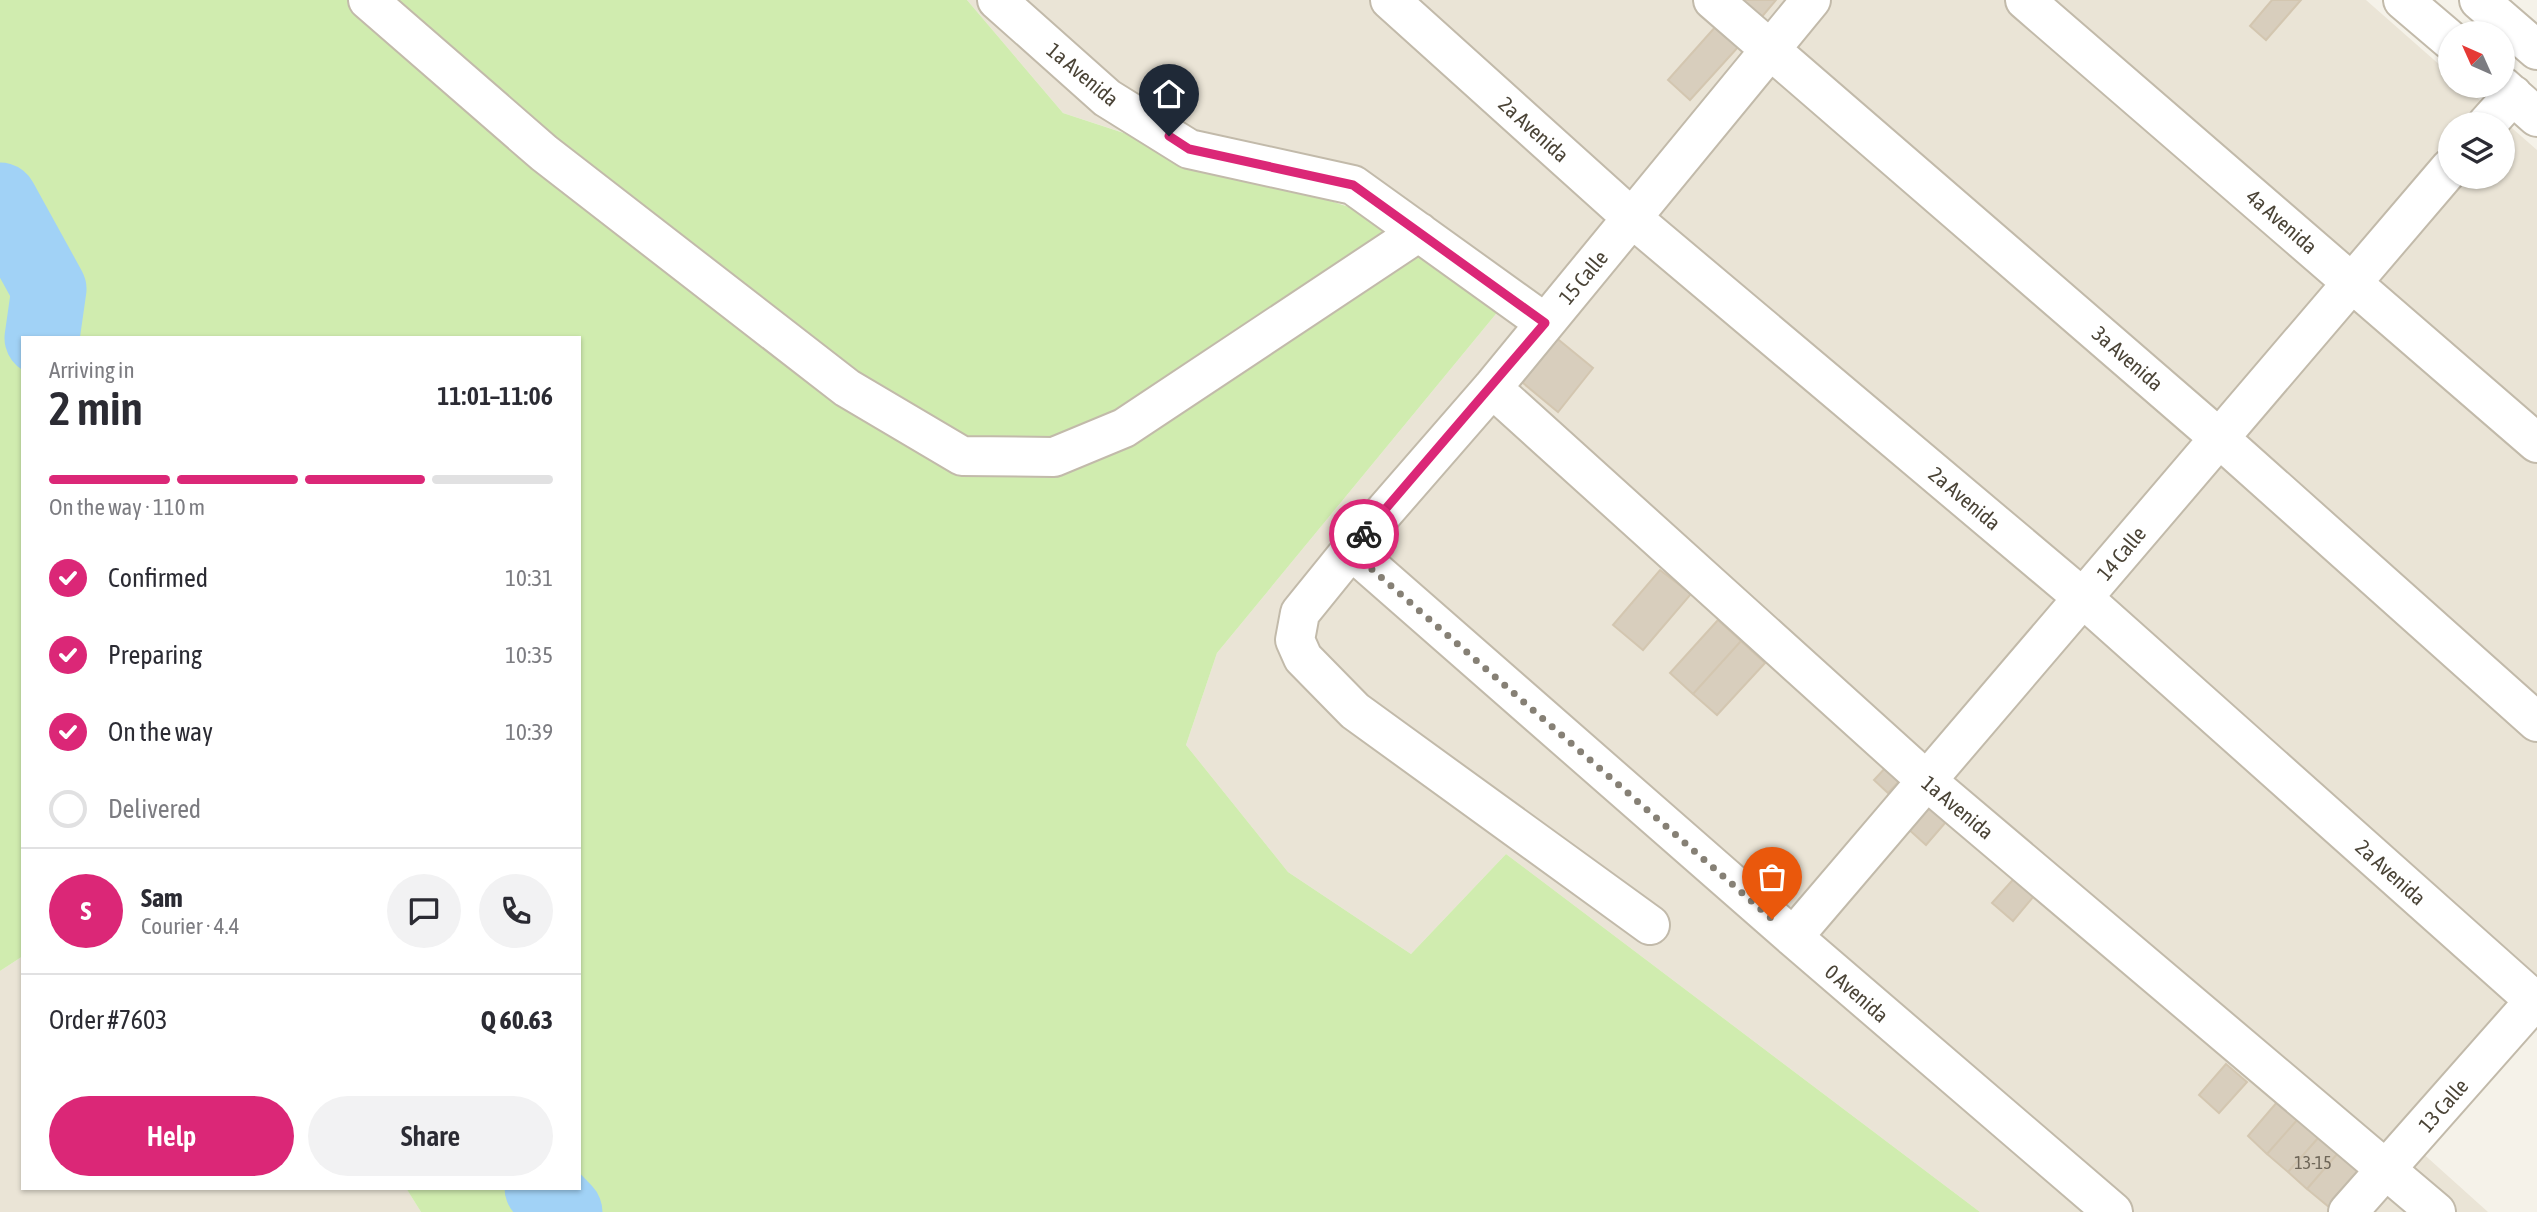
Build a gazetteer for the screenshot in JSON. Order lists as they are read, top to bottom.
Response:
{
  "streets": {
    "street": [
      "1a Avenida",
      "2a Avenida",
      "4a Avenida",
      "15 Calle",
      "3a Avenida",
      "14 Calle",
      "0 Avenida",
      "13 Calle"
    ]
  },
  "crossings": [
    ["1a Avenida", "15 Calle"],
    ["1a Avenida", "14 Calle"],
    ["1a Avenida", "13 Calle"],
    ["2a Avenida", "15 Calle"],
    ["2a Avenida", "14 Calle"],
    ["2a Avenida", "13 Calle"],
    ["4a Avenida", "14 Calle"],
    ["15 Calle", "3a Avenida"],
    ["15 Calle", "0 Avenida"],
    ["3a Avenida", "14 Calle"],
    ["14 Calle", "0 Avenida"]
  ],
  "house_numbers": ["13-15"],
  "north": "top left",
  "page": {
    "heading": ["2 min", "Arriving in", "11:01–11:06"],
    "panel": [
      "Sam",
      "Courier · 4.4",
      "Order #7603",
      "Q 60.63"
    ],
    "bar": "On the way · 110 m",
    "list": [
      ["Confirmed", "10:31"],
      ["Preparing", "10:35"],
      ["On the way", "10:39"],
      "Delivered"
    ],
    "round": "S",
    "buttons": ["Help", "Share"]
  }
}
